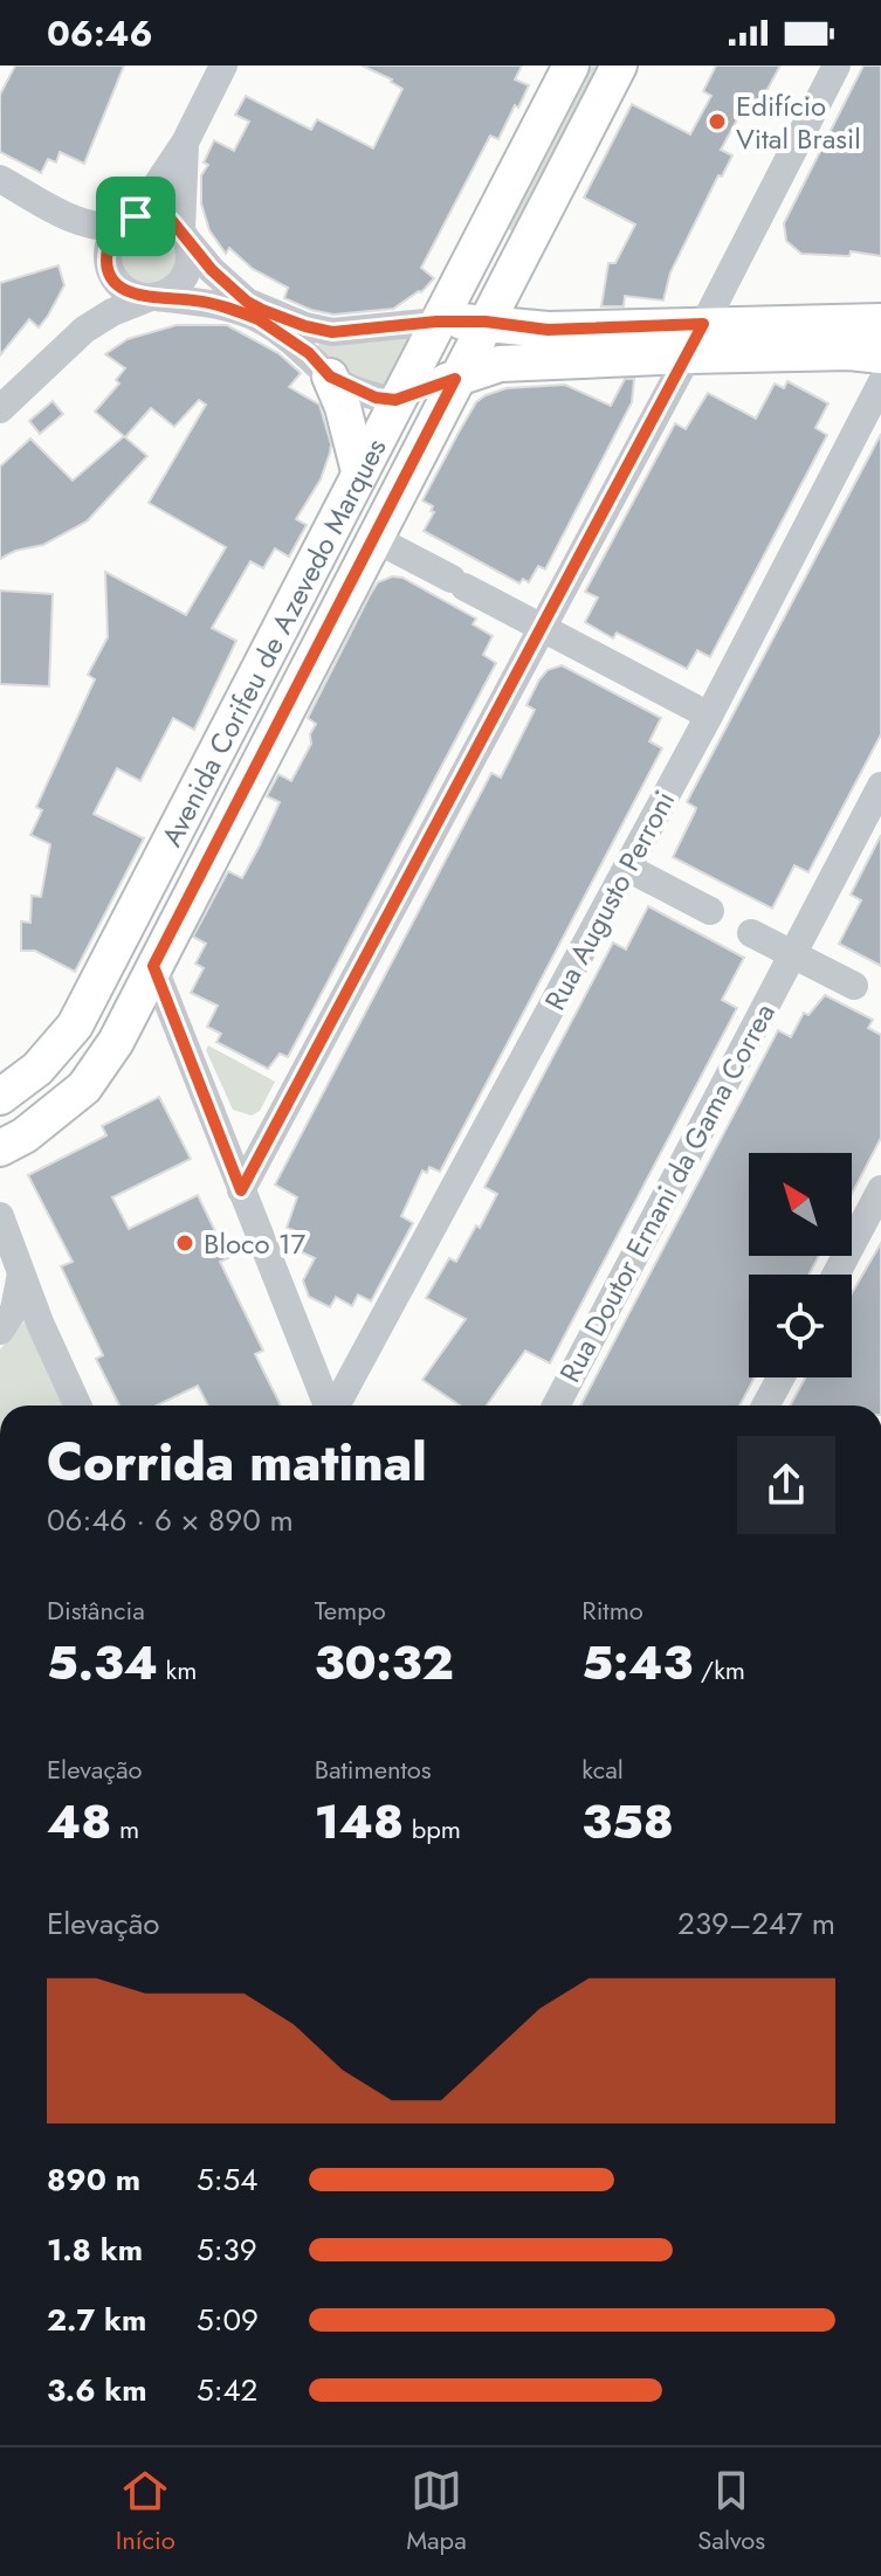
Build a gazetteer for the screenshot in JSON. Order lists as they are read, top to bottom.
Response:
{
  "streets": {
    "main road": ["Avenida Corifeu de Azevedo Marques"],
    "street": ["Rua Augusto Perroni", "Rua Doutor Ernani da Gama Correa"]
  },
  "places": ["Edifício Vital Brasil", "Bloco 17"],
  "north": "top left",
  "page": {
    "status": "06:46",
    "heading": ["Corrida matinal", "06:46 · 6 × 890 m"],
    "stats": [
      ["Distância", "5.34 km"],
      ["Tempo", "30:32"],
      ["Ritmo", "5:43 /km"],
      ["Elevação", "48 m"],
      ["Batimentos", "148 bpm"],
      ["kcal", "358"]
    ],
    "chart": ["Elevação", "239–247 m"],
    "list": [
      {
        "name": "890 m",
        "note": "5:54"
      },
      {
        "name": "1.8 km",
        "note": "5:39"
      },
      {
        "name": "2.7 km",
        "note": "5:09"
      },
      {
        "name": "3.6 km",
        "note": "5:42"
      }
    ],
    "tabs": ["Início", "Mapa", "Salvos"]
  }
}
